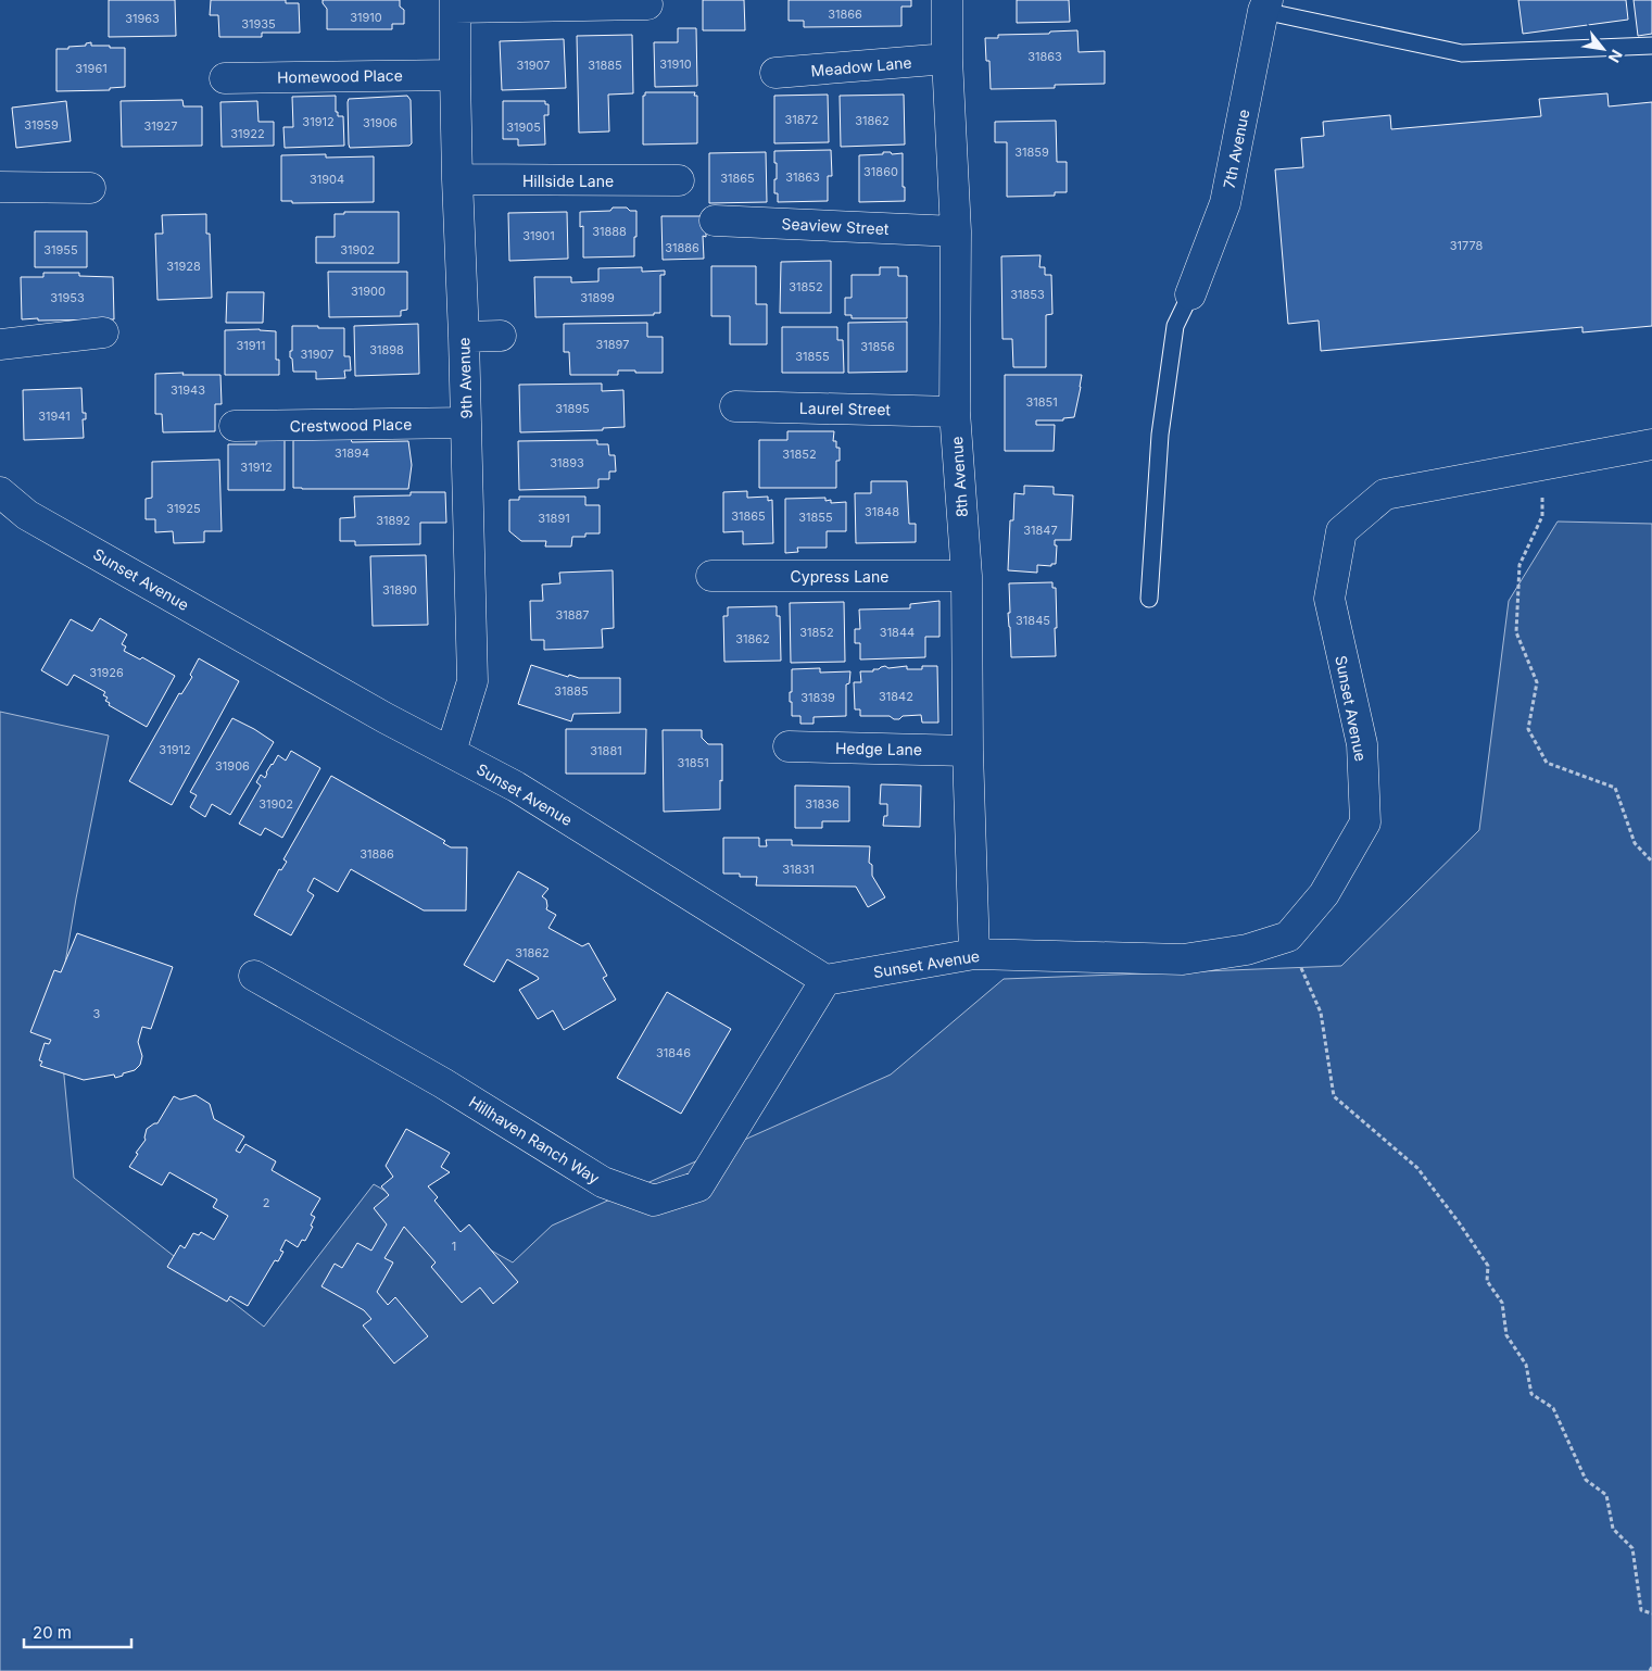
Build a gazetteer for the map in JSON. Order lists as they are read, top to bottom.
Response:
{
  "streets": {
    "street": [
      "Meadow Lane",
      "Homewood Place",
      "7th Avenue",
      "Hillside Lane",
      "Seaview Street",
      "9th Avenue",
      "Laurel Street",
      "Crestwood Place",
      "8th Avenue",
      "Cypress Lane",
      "Sunset Avenue",
      "Hedge Lane",
      "Hillhaven Ranch Way"
    ]
  },
  "crossings": [
    ["Meadow Lane", "8th Avenue"],
    ["Homewood Place", "9th Avenue"],
    ["Hillside Lane", "9th Avenue"],
    ["Seaview Street", "8th Avenue"],
    ["9th Avenue", "Crestwood Place"],
    ["9th Avenue", "Sunset Avenue"],
    ["Laurel Street", "8th Avenue"],
    ["8th Avenue", "Cypress Lane"],
    ["8th Avenue", "Sunset Avenue"],
    ["8th Avenue", "Hedge Lane"],
    ["Sunset Avenue", "Hillhaven Ranch Way"]
  ],
  "house_numbers": [
    "31866",
    "31910",
    "31963",
    "31935",
    "31863",
    "31910",
    "31907",
    "31885",
    "31961",
    "31872",
    "31862",
    "31912",
    "31906",
    "31959",
    "31927",
    "31905",
    "31922",
    "31859",
    "31860",
    "31863",
    "31865",
    "31904",
    "31888",
    "31901",
    "31778",
    "31886",
    "31955",
    "31902",
    "31928",
    "31852",
    "31900",
    "31853",
    "31953",
    "31899",
    "31897",
    "31911",
    "31856",
    "31898",
    "31907",
    "31855",
    "31943",
    "31851",
    "31895",
    "31941",
    "31894",
    "31852",
    "31893",
    "31912",
    "31925",
    "31848",
    "31865",
    "31855",
    "31891",
    "31892",
    "31847",
    "31890",
    "31887",
    "31845",
    "31852",
    "31844",
    "31862",
    "31926",
    "31885",
    "31842",
    "31839",
    "31912",
    "31881",
    "31851",
    "31906",
    "31902",
    "31836",
    "31886",
    "31831",
    "31862",
    "3",
    "31846",
    "2",
    "1"
  ],
  "scale_bar": "20 m",
  "north": "bottom right"
}
